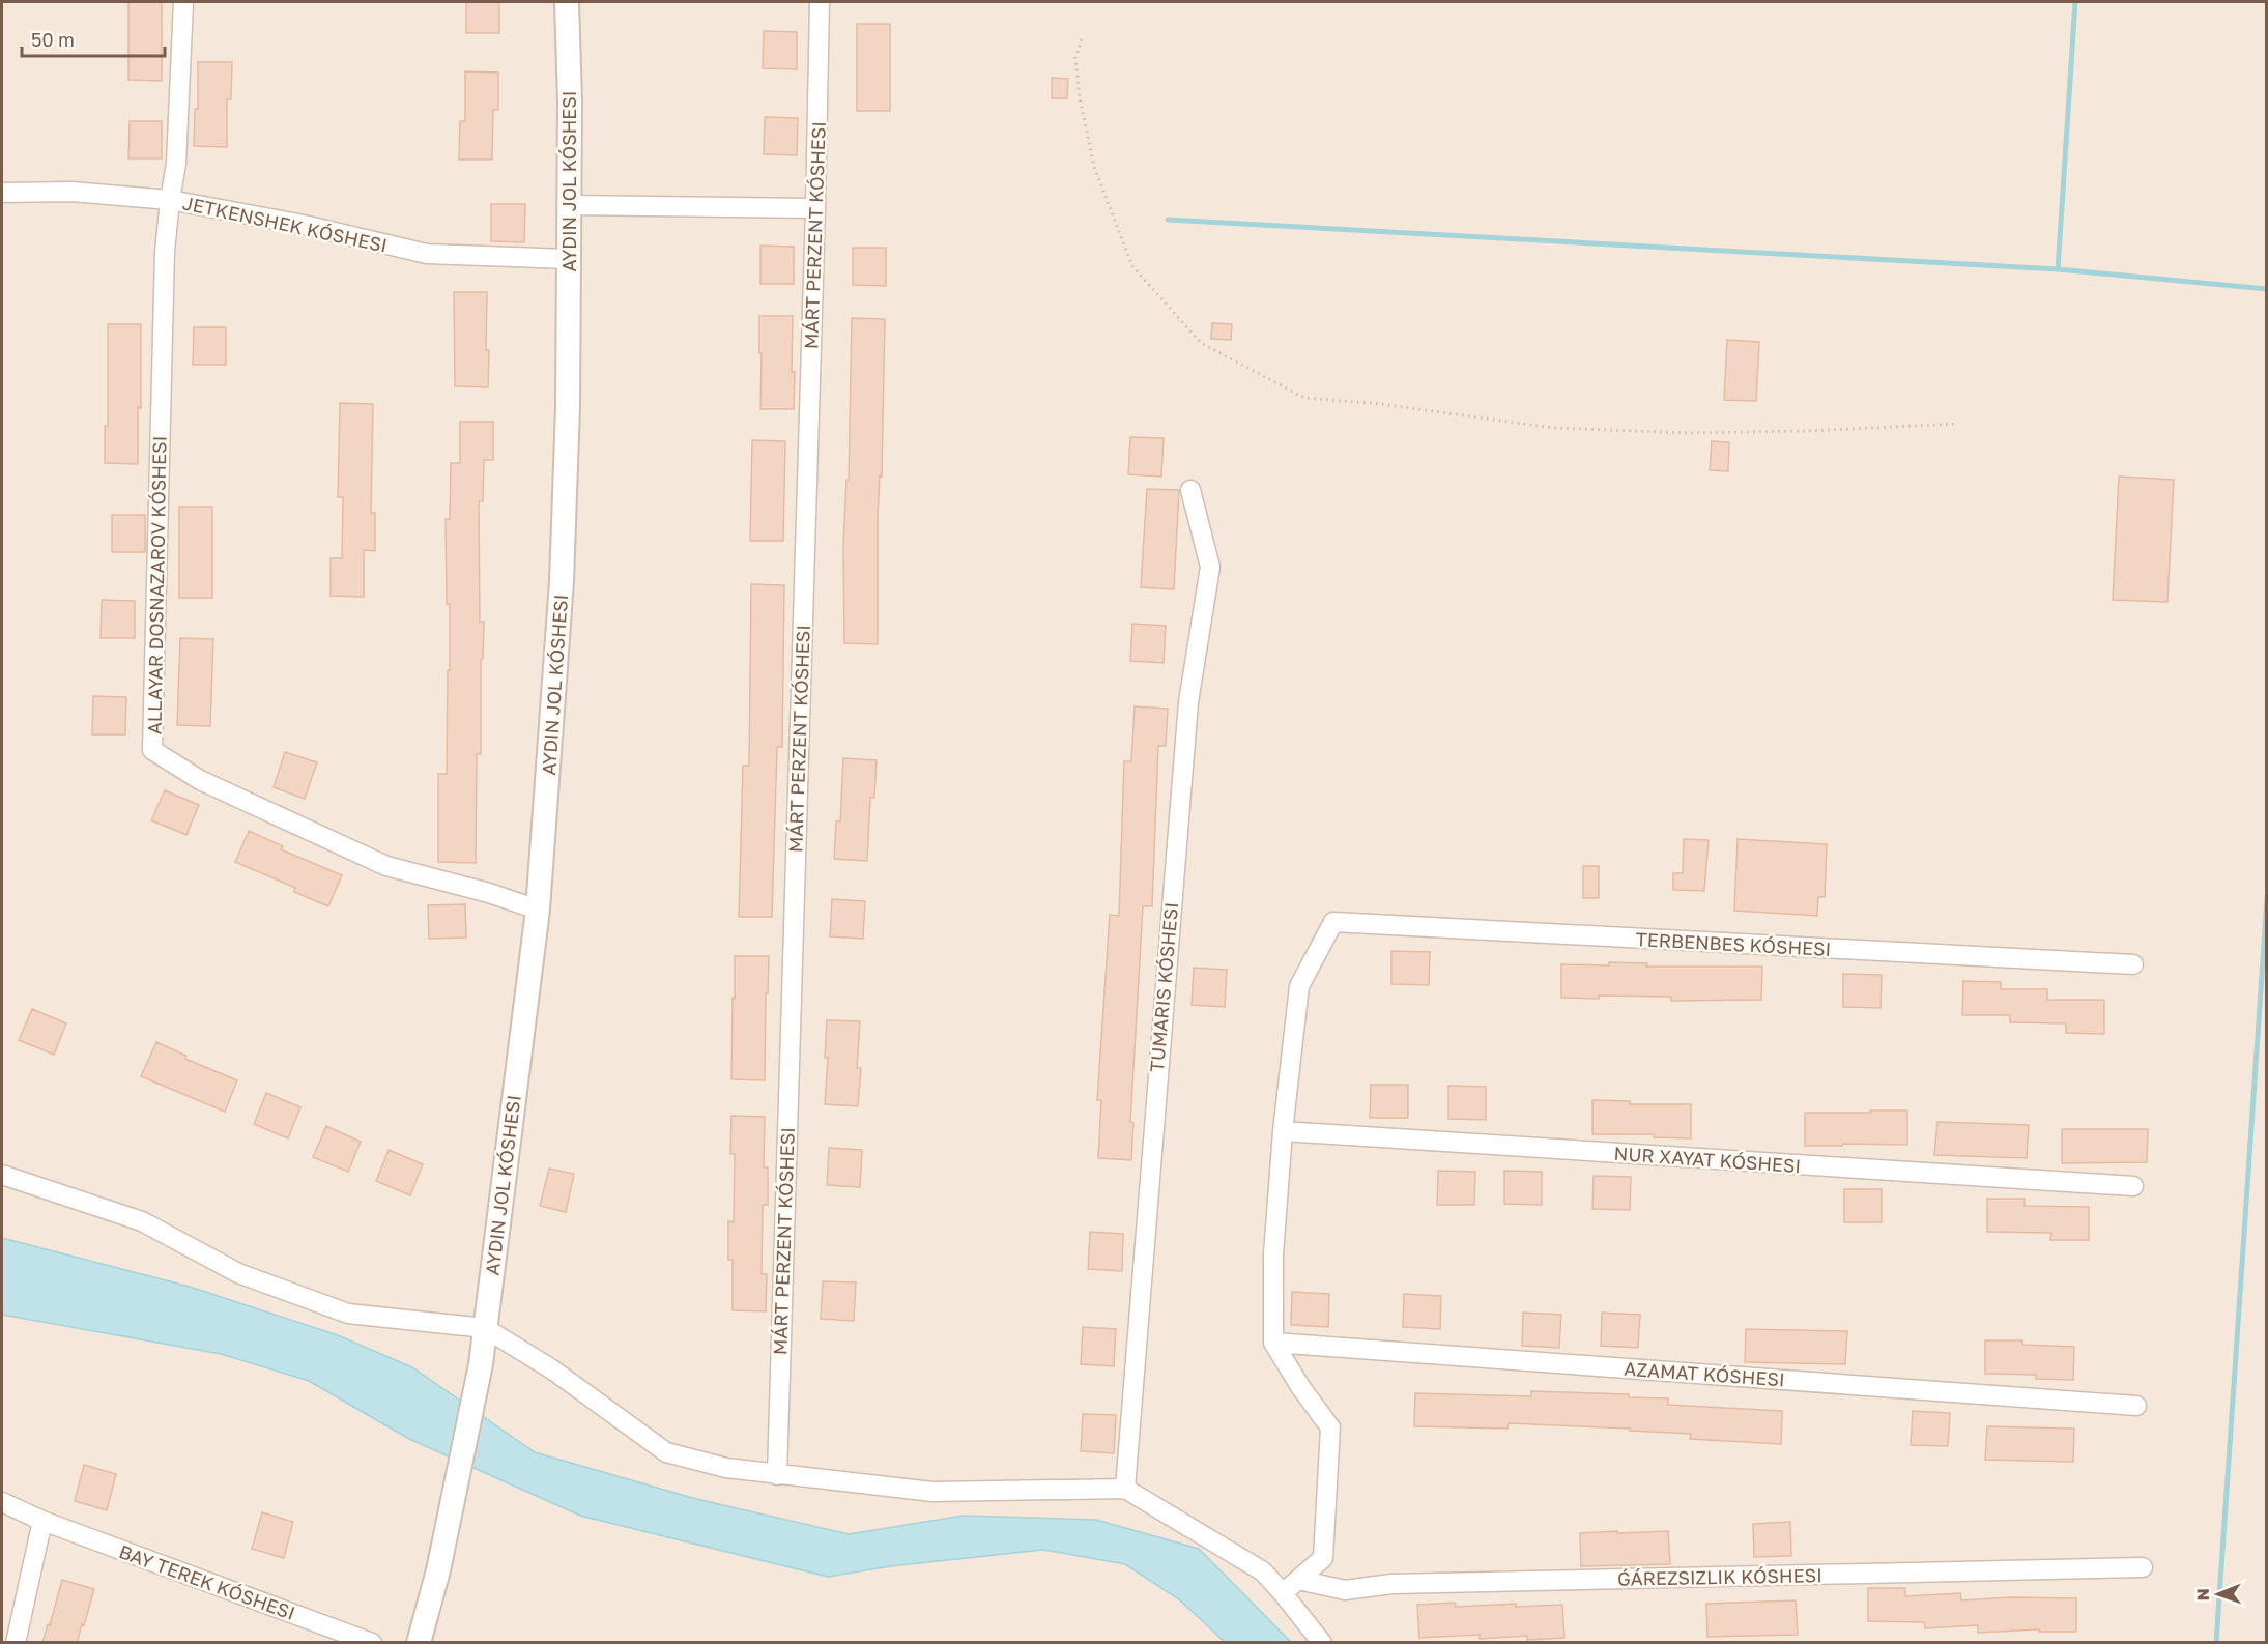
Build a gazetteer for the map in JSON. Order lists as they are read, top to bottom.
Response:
{
  "streets": {
    "street": [
      "JETKENSHEK KÓSHESI",
      "MÁRT PERZENT KÓSHESI",
      "ALLAYAR DOSNAZAROV KÓSHESI",
      "TERBENBES KÓSHESI",
      "TUMARIS KÓSHESI",
      "NUR XAYAT KÓSHESI",
      "AZAMAT KÓSHESI",
      "ǴÁREZSIZLIK KÓSHESI",
      "BAY TEREK KÓSHESI"
    ]
  },
  "crossings": [
    ["JETKENSHEK KÓSHESI", "ALLAYAR DOSNAZAROV KÓSHESI"],
    ["TERBENBES KÓSHESI", "NUR XAYAT KÓSHESI"]
  ],
  "scale_bar": "50 m",
  "north": "left"
}
